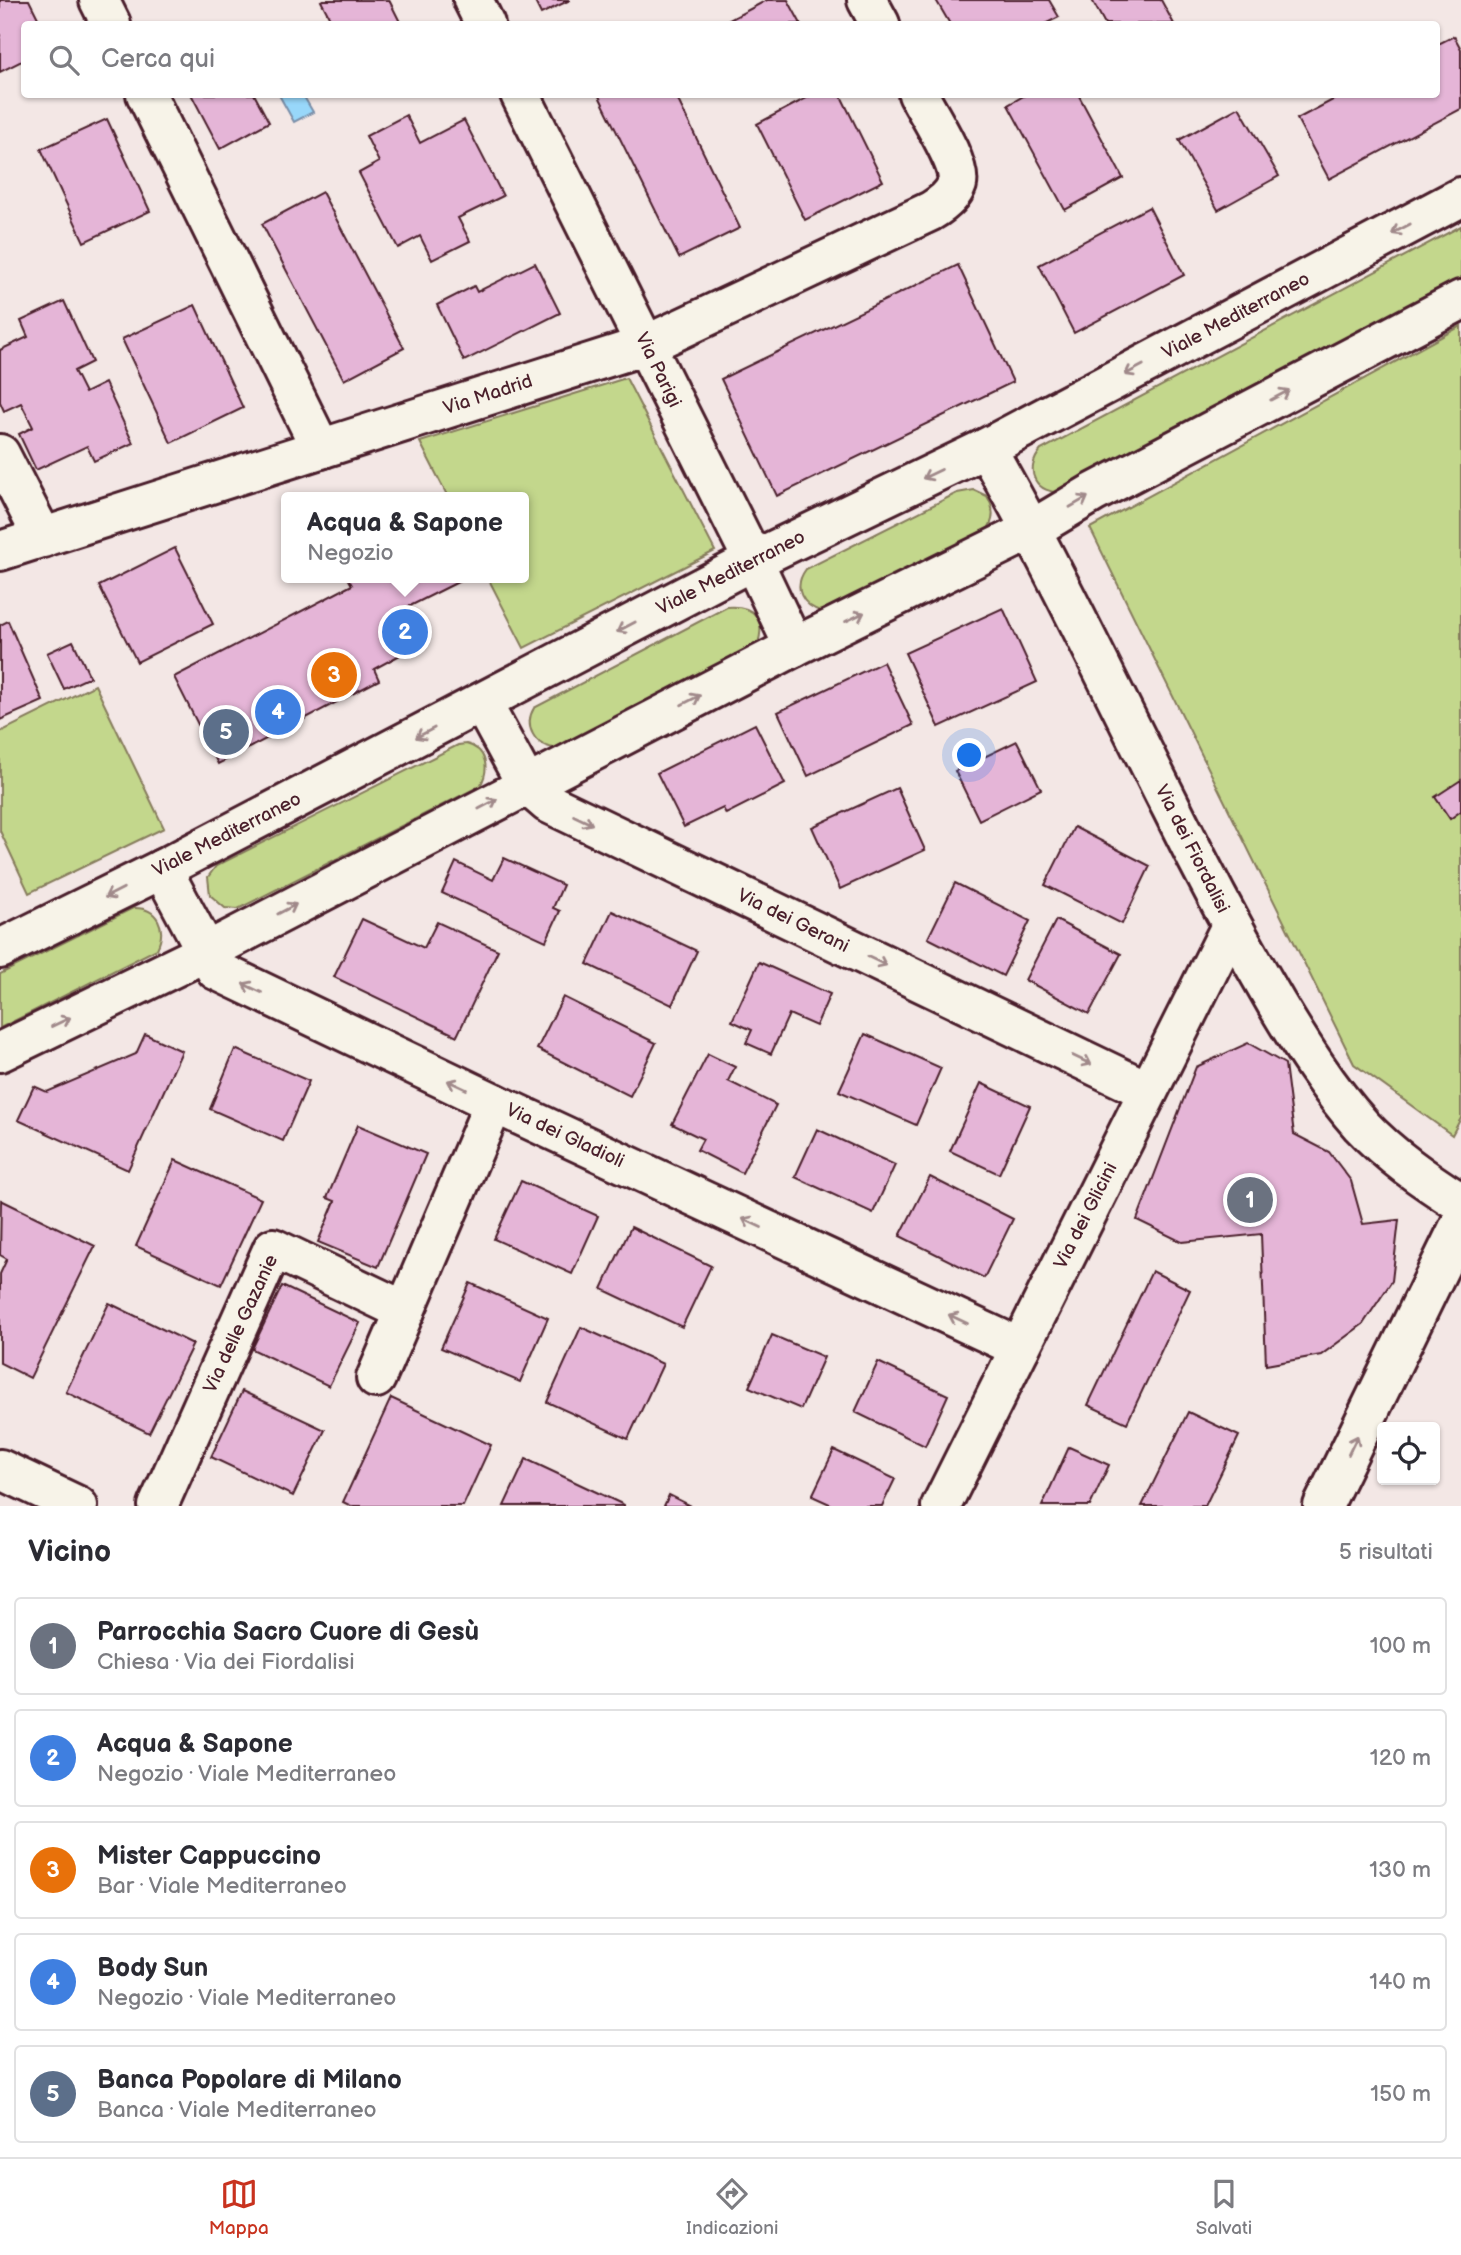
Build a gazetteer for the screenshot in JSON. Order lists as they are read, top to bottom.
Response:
{
  "streets": {
    "street": [
      "Viale Mediterraneo",
      "Via Parigi",
      "Via Madrid",
      "Via dei Fiordalisi",
      "Via dei Gerani",
      "Via dei Gladioli",
      "Via dei Glicini",
      "Via delle Gazanie"
    ]
  },
  "crossings": [
    ["Viale Mediterraneo", "Via Parigi"],
    ["Viale Mediterraneo", "Via dei Fiordalisi"],
    ["Viale Mediterraneo", "Via dei Gerani"],
    ["Viale Mediterraneo", "Via dei Gladioli"],
    ["Via Parigi", "Via Madrid"],
    ["Via dei Fiordalisi", "Via dei Glicini"],
    ["Via dei Gerani", "Via dei Glicini"],
    ["Via dei Gladioli", "Via dei Glicini"]
  ],
  "one_way": ["Via dei Gerani", "Via dei Gladioli"],
  "page": {
    "search": "Cerca qui",
    "popup": ["Acqua & Sapone", "Negozio"],
    "pins": [
      "2",
      "3",
      "4",
      "5",
      "1"
    ],
    "heading": ["Vicino", "5 risultati"],
    "list": [
      {
        "mark": "1",
        "name": "Parrocchia Sacro Cuore di Gesù",
        "note": "Chiesa · Via dei Fiordalisi",
        "value": "100 m"
      },
      {
        "mark": "2",
        "name": "Acqua & Sapone",
        "note": "Negozio · Viale Mediterraneo",
        "value": "120 m"
      },
      {
        "mark": "3",
        "name": "Mister Cappuccino",
        "note": "Bar · Viale Mediterraneo",
        "value": "130 m"
      },
      {
        "mark": "4",
        "name": "Body Sun",
        "note": "Negozio · Viale Mediterraneo",
        "value": "140 m"
      },
      {
        "mark": "5",
        "name": "Banca Popolare di Milano",
        "note": "Banca · Viale Mediterraneo",
        "value": "150 m"
      }
    ],
    "nav": ["Mappa", "Indicazioni", "Salvati"]
  }
}
